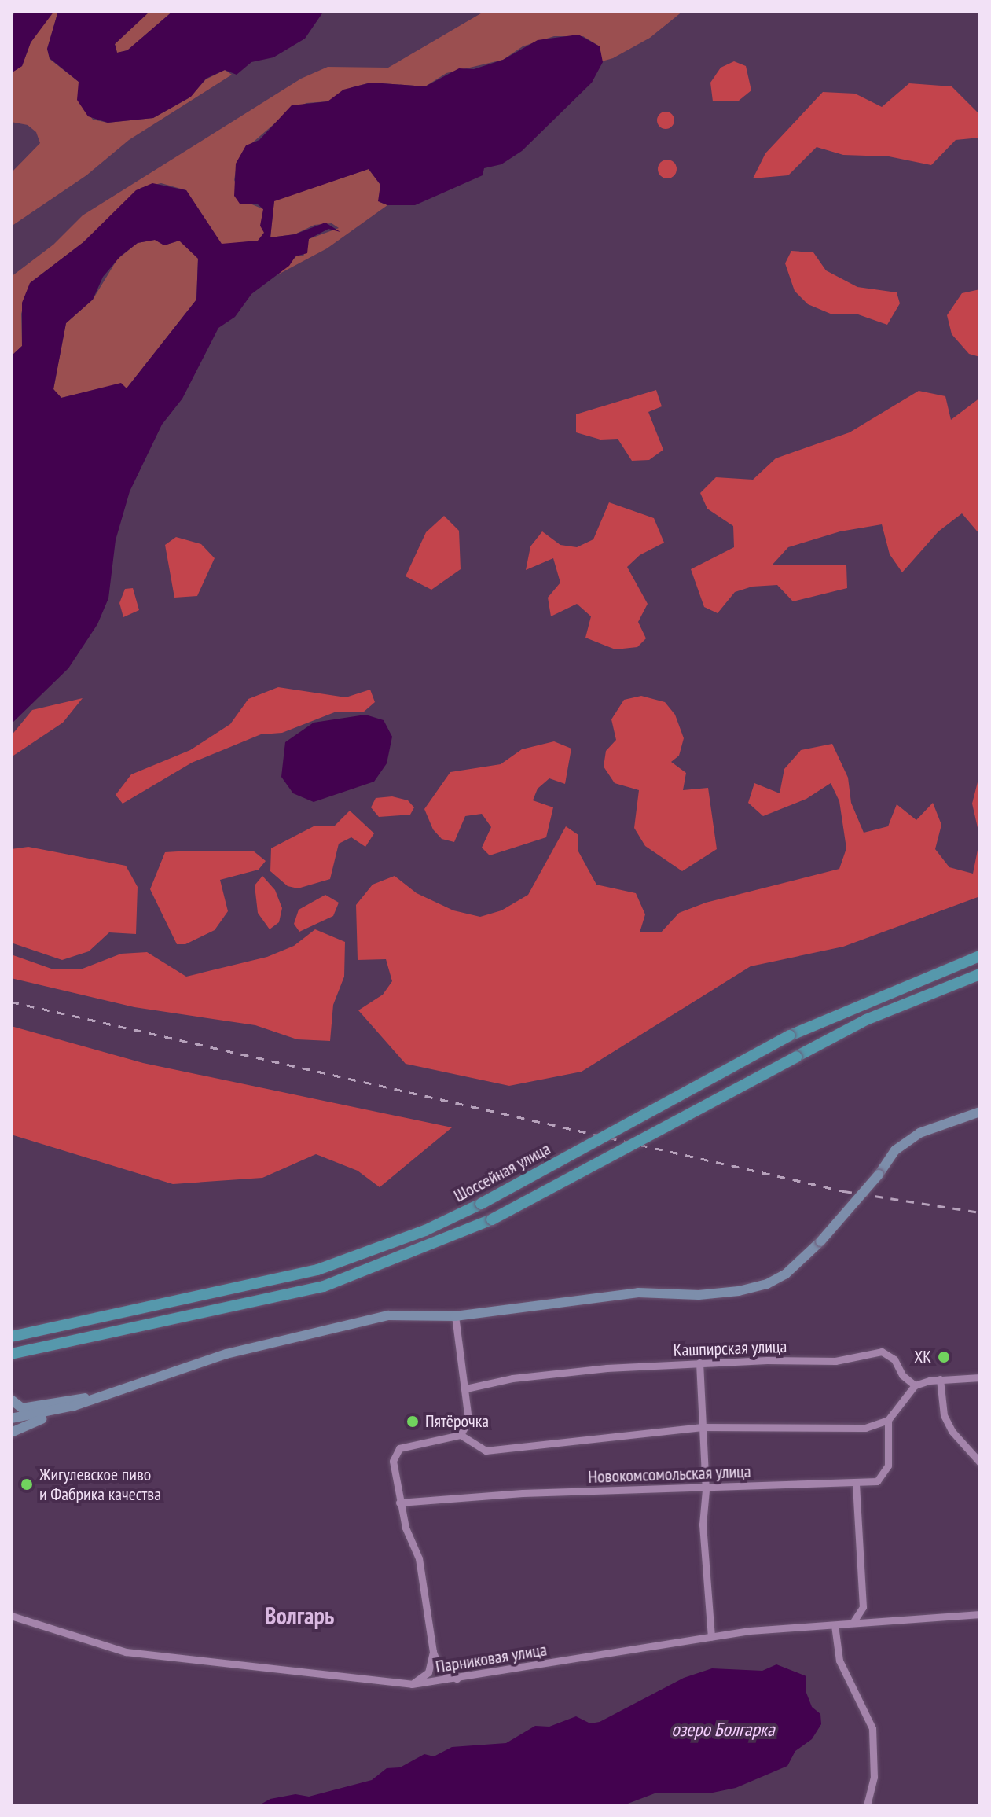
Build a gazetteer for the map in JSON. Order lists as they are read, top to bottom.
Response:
{
  "streets": {
    "main road": ["Шоссейная улица"],
    "street": ["Кашпирская улица", "Новокомсомольская улица", "Парниковая улица"]
  },
  "districts": ["Волгарь"],
  "water": ["озеро Болгарка"],
  "places": ["ХК", "Пятёрочка", "Жигулевское пиво и Фабрика качества"]
}
